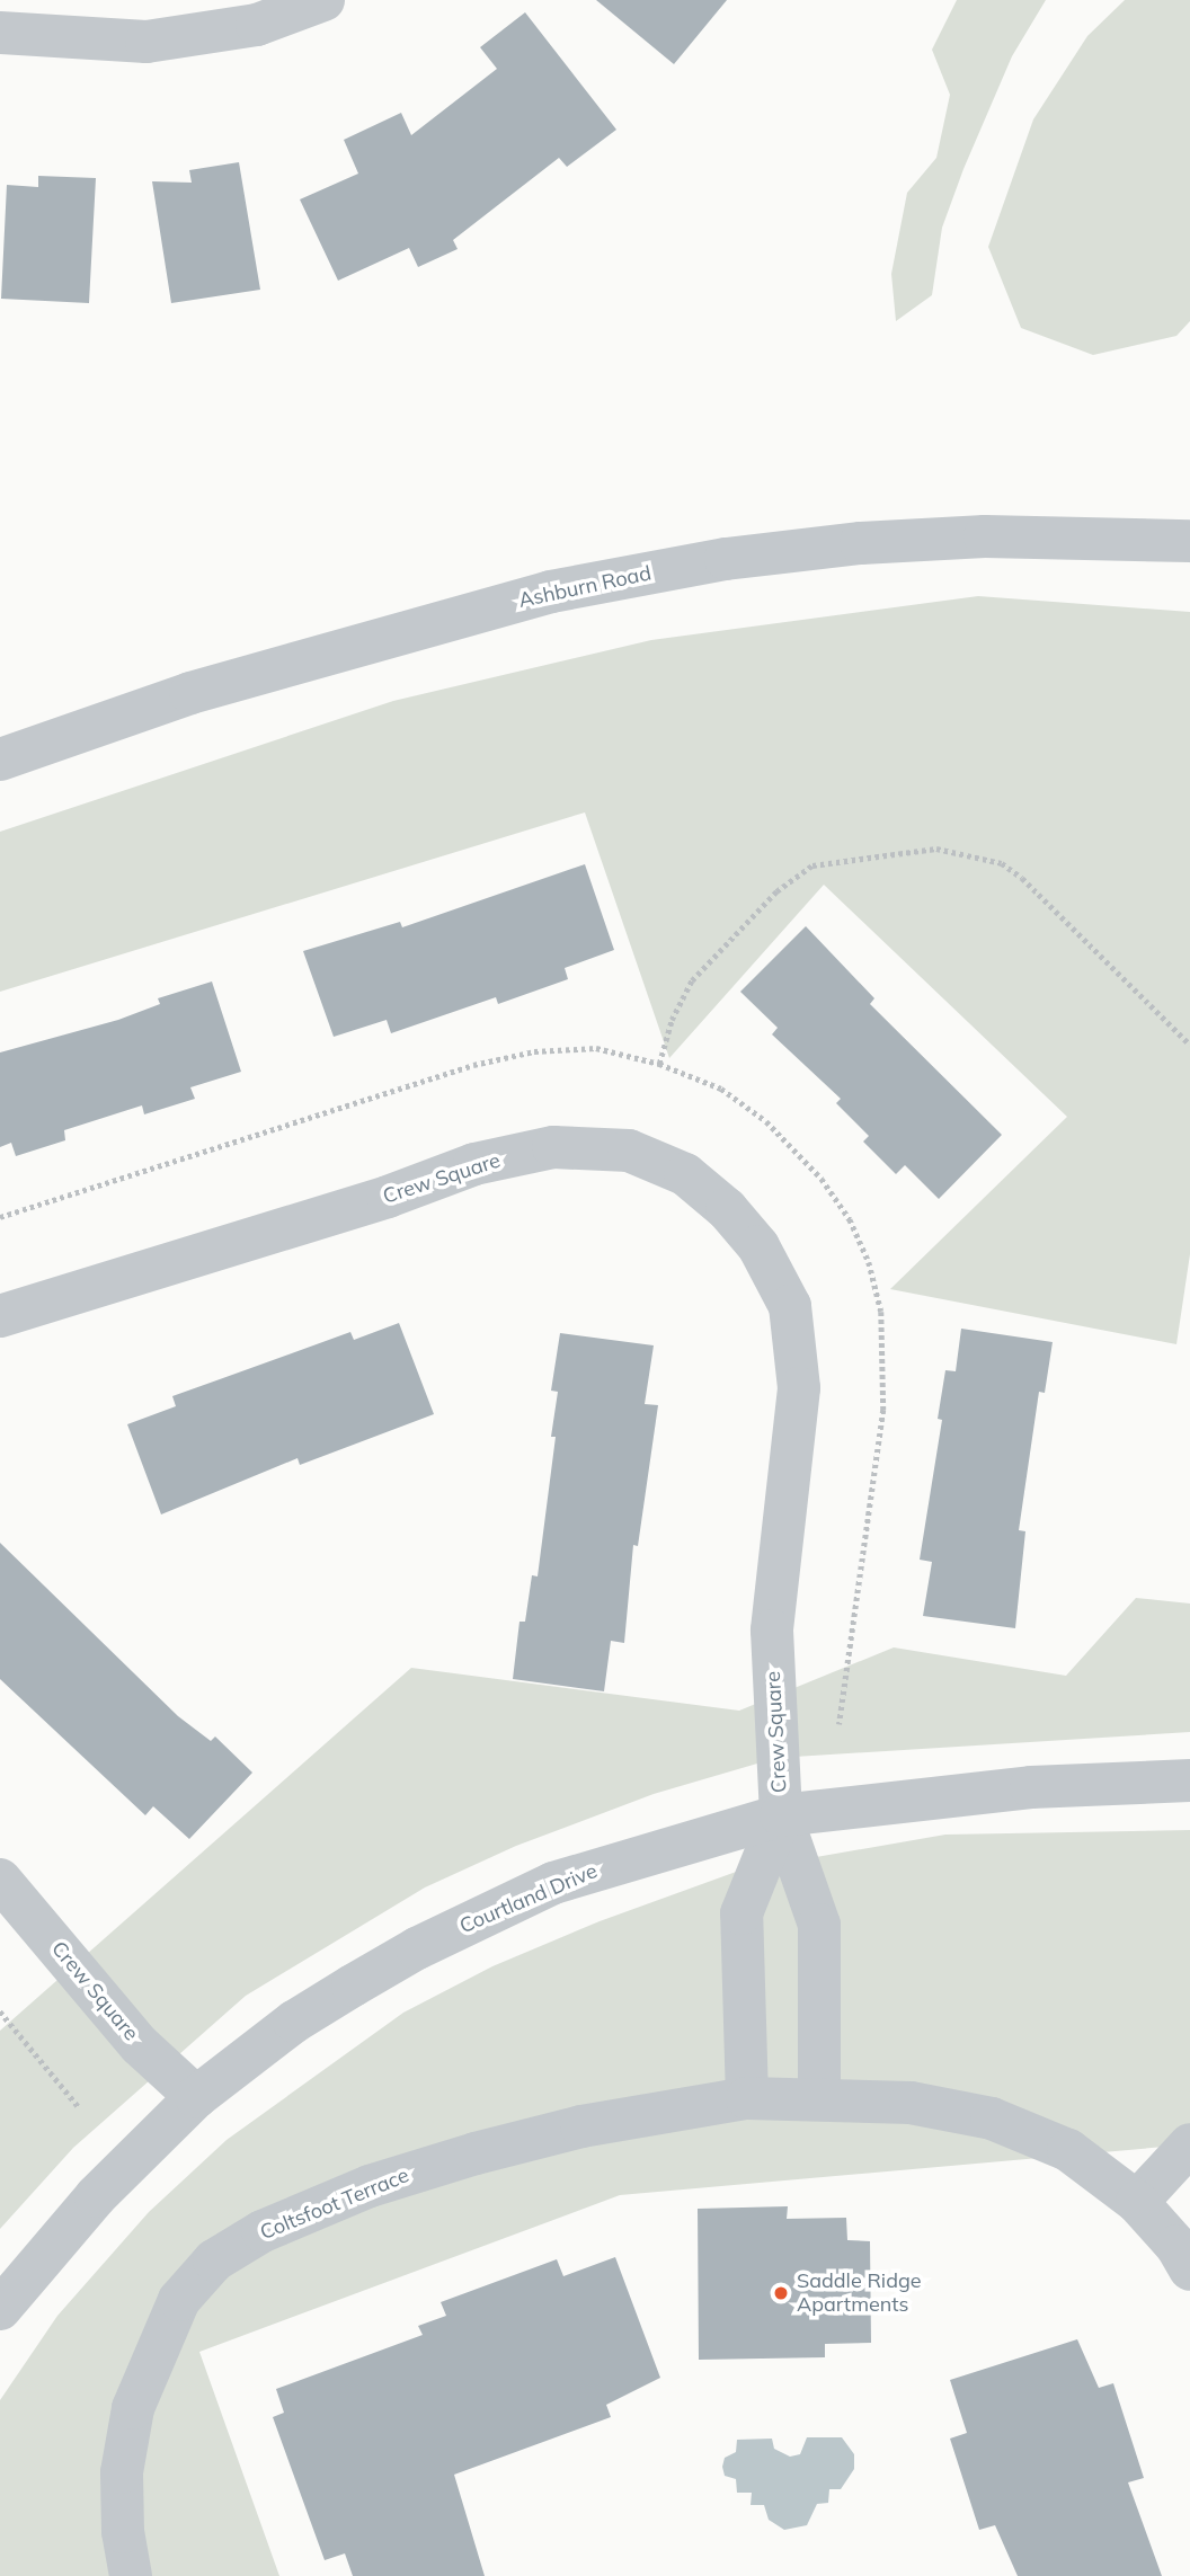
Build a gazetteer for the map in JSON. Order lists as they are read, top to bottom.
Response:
{
  "streets": {
    "street": [
      "Ashburn Road",
      "Crew Square",
      "Courtland Drive",
      "Coltsfoot Terrace"
    ]
  },
  "crossings": [
    ["Crew Square", "Courtland Drive"]
  ],
  "places": ["Saddle Ridge Apartments"]
}
